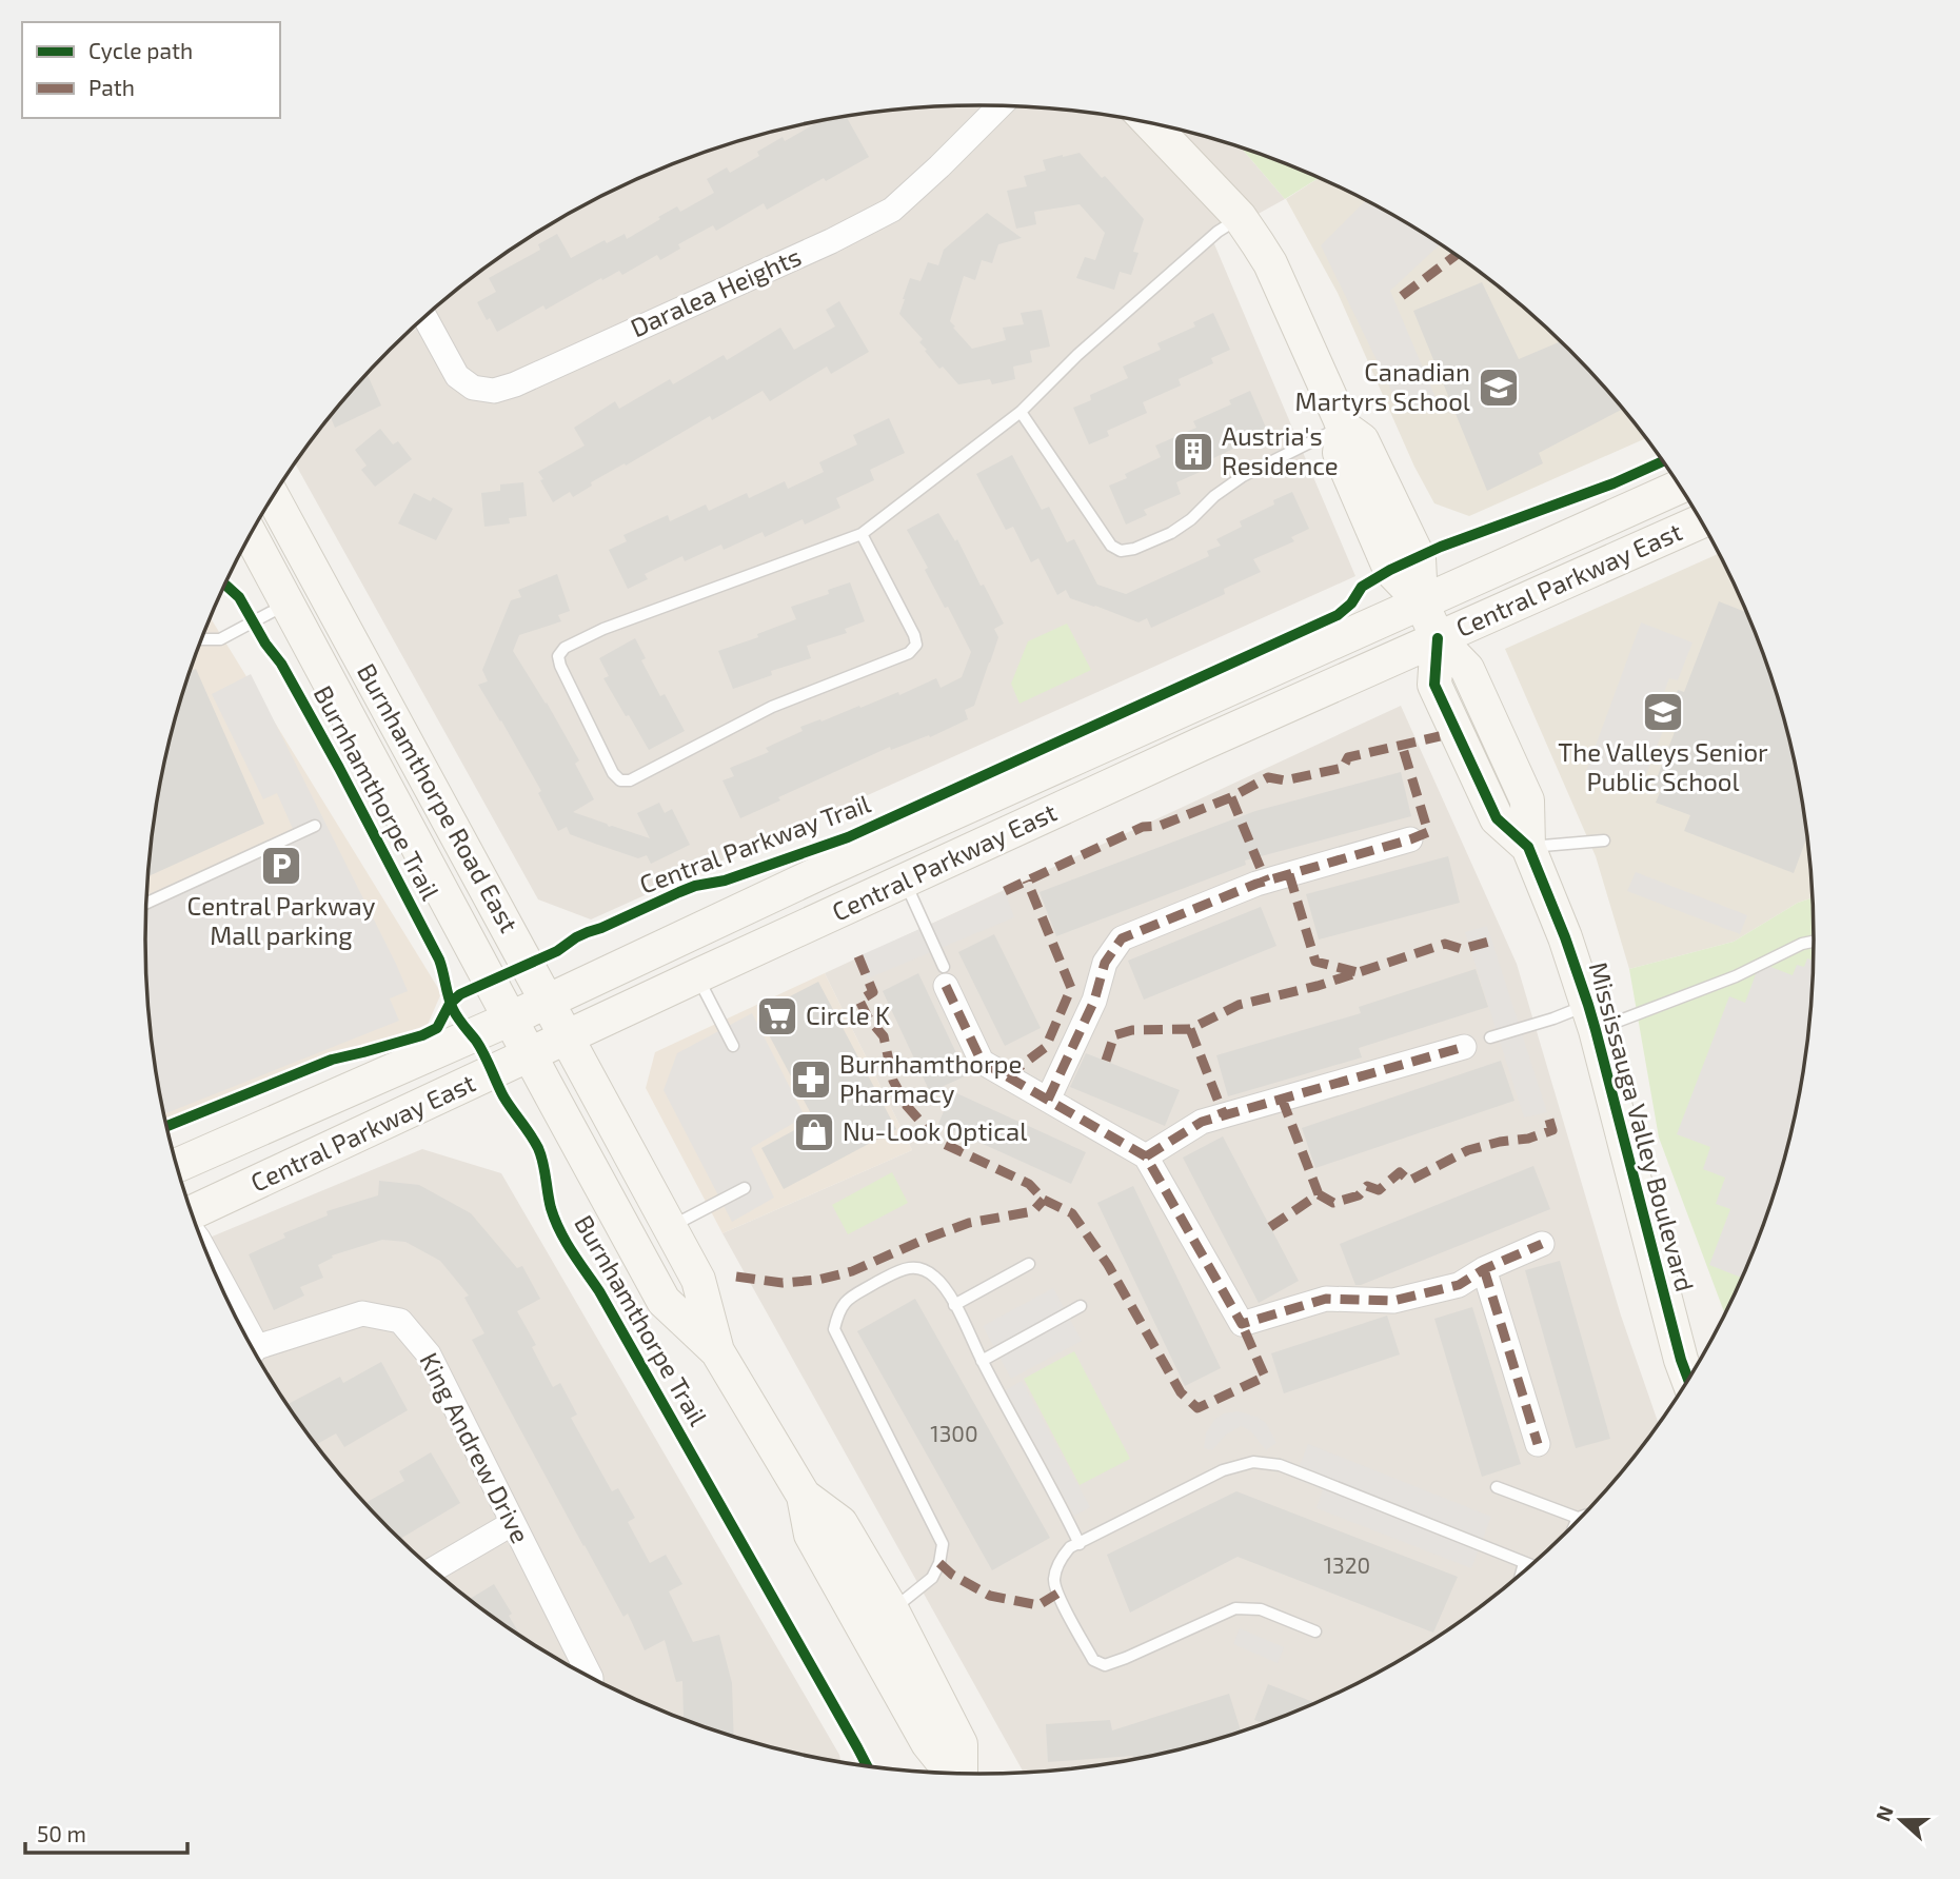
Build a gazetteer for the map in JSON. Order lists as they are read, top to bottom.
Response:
{
  "streets": {
    "street": [
      "Daralea Heights",
      "Central Parkway East",
      "Burnhamthorpe Road East",
      "Mississauga Valley Boulevard",
      "King Andrew Drive"
    ],
    "cycle path": ["Burnhamthorpe Trail", "Central Parkway Trail"]
  },
  "crossings": [
    ["Central Parkway East", "Burnhamthorpe Road East"],
    ["Central Parkway East", "Mississauga Valley Boulevard"]
  ],
  "places": {
    "school or university": ["Canadian Martyrs School", "The Valleys Senior Public School"],
    "building": ["Austria's Residence"],
    "parking": ["Central Parkway Mall parking"],
    "supermarket": ["Circle K"],
    "pharmacy": ["Burnhamthorpe Pharmacy"],
    "shop": ["Nu-Look Optical"]
  },
  "house_numbers": ["1300", "1320"],
  "legend": ["Cycle path", "Path"],
  "scale_bar": "50 m",
  "north": "left"
}
